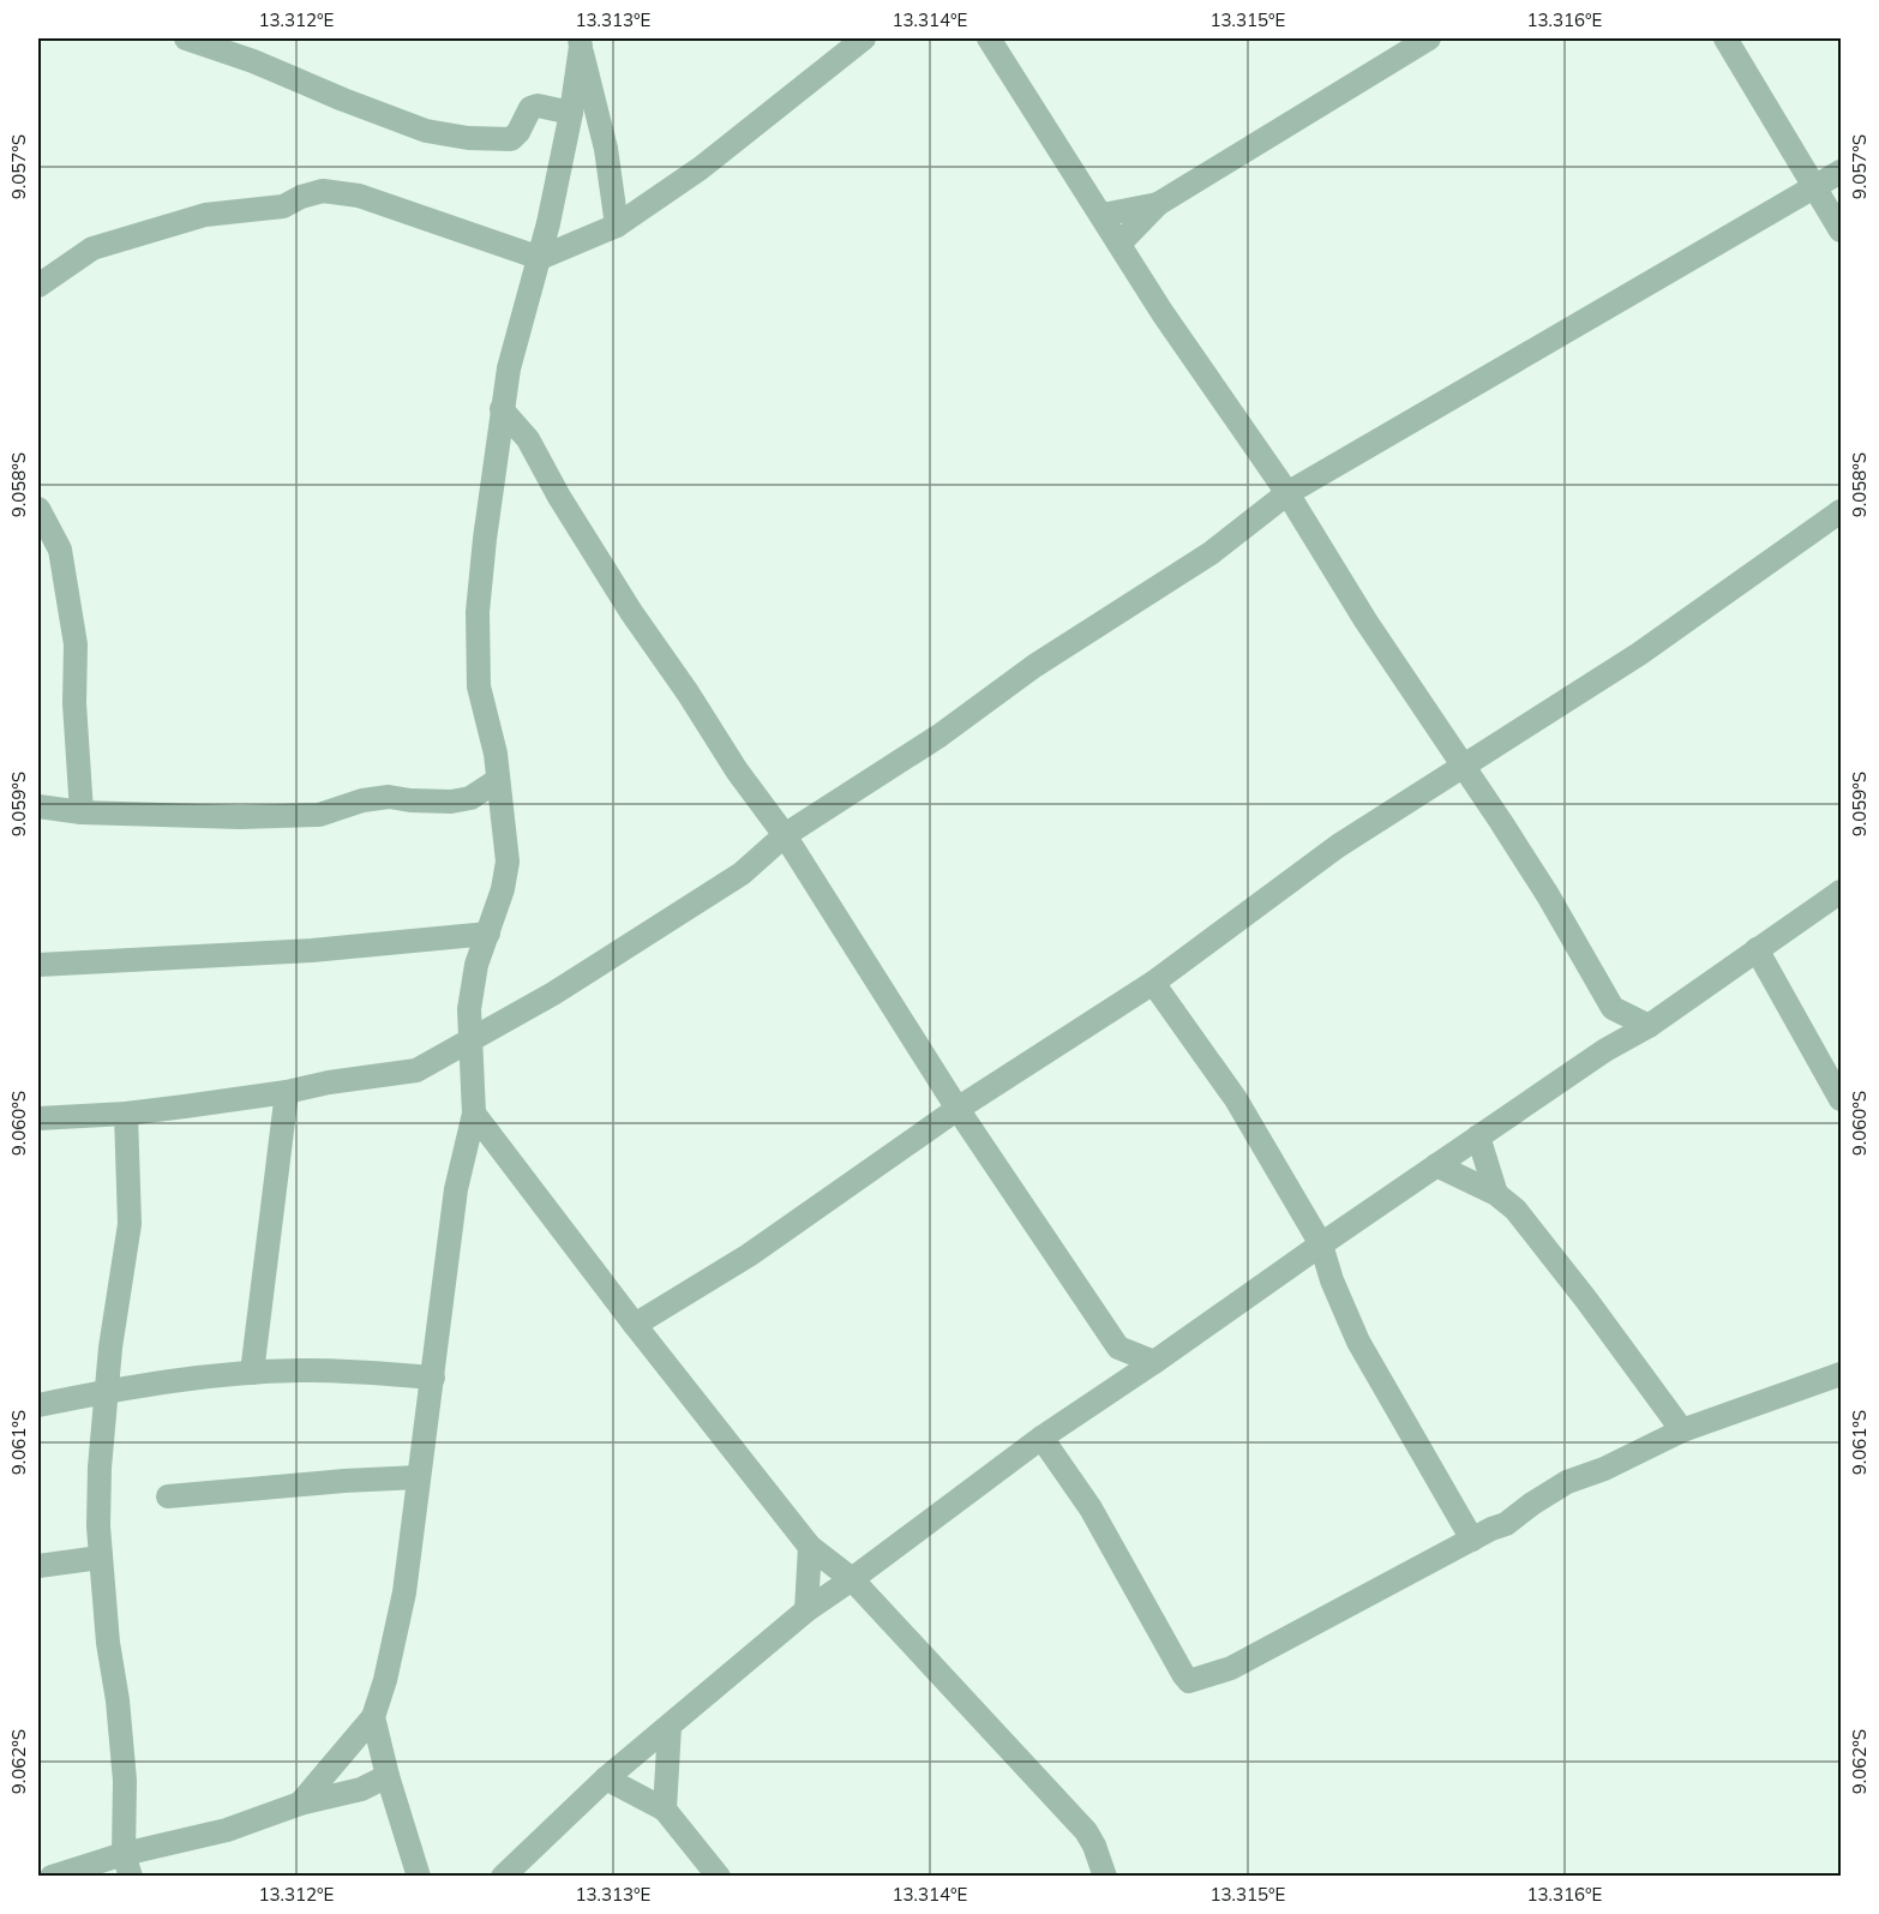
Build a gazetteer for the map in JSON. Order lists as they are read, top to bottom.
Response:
{
  "coordinates": [
    "13.312°E",
    "13.313°E",
    "13.314°E",
    "13.315°E",
    "13.316°E",
    "9.057°S",
    "9.058°S",
    "9.059°S",
    "9.060°S",
    "9.061°S",
    "9.062°S"
  ]
}
